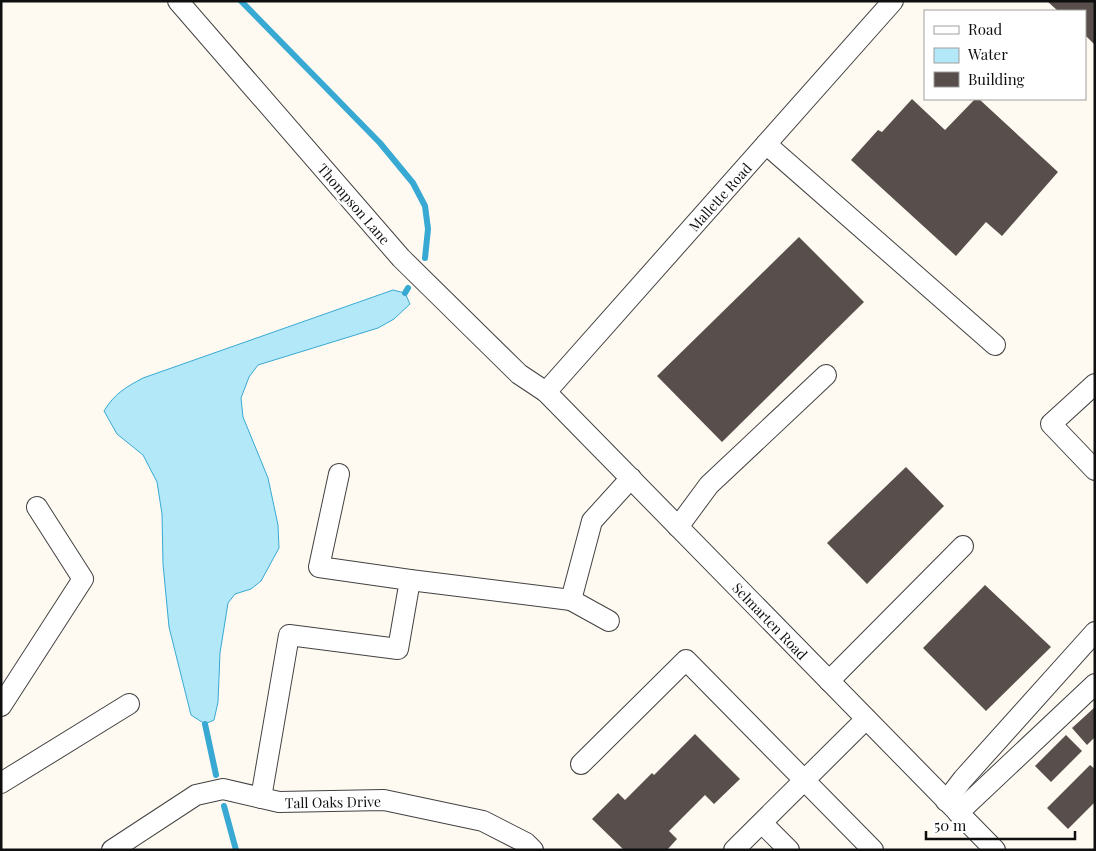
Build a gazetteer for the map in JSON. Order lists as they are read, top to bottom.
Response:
{
  "streets": {
    "street": [
      "Mallette Road",
      "Thompson Lane",
      "Selmarten Road",
      "Tall Oaks Drive"
    ]
  },
  "crossings": [
    ["Mallette Road", "Thompson Lane"],
    ["Mallette Road", "Selmarten Road"],
    ["Thompson Lane", "Selmarten Road"]
  ],
  "legend": ["Road", "Water", "Building"],
  "scale_bar": "50 m"
}
